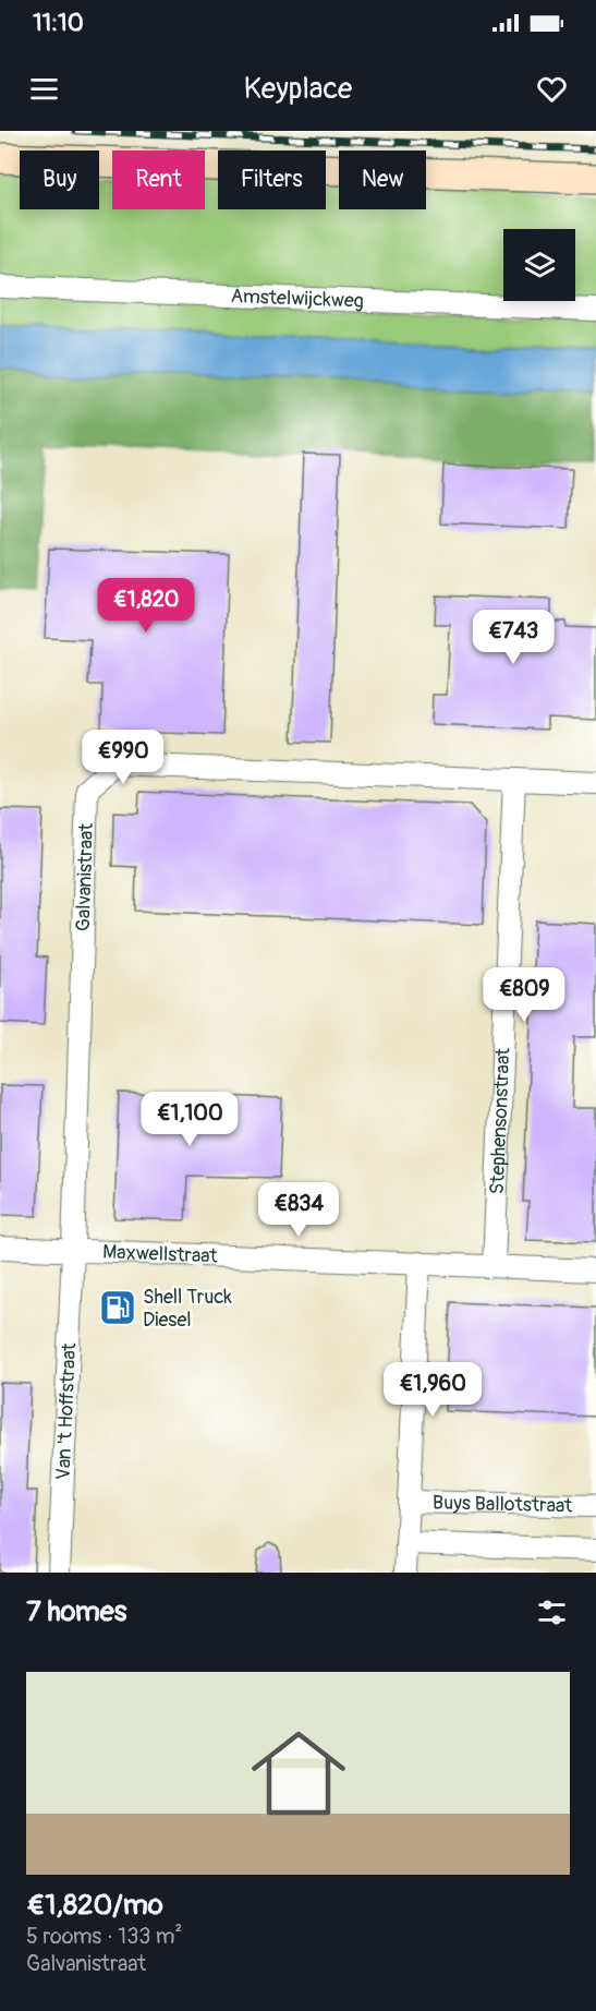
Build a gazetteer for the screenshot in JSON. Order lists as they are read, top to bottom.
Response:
{
  "streets": {
    "street": [
      "Amstelwijckweg",
      "Galvanistraat",
      "Stephensonstraat",
      "Maxwellstraat",
      "Van 't Hoffstraat",
      "Buys Ballotstraat"
    ]
  },
  "crossings": [
    ["Galvanistraat", "Stephensonstraat"],
    ["Galvanistraat", "Maxwellstraat"],
    ["Galvanistraat", "Van 't Hoffstraat"],
    ["Stephensonstraat", "Maxwellstraat"],
    ["Maxwellstraat", "Van 't Hoffstraat"],
    ["Maxwellstraat", "Buys Ballotstraat"]
  ],
  "places": {
    "fuel station": ["Shell Truck Diesel"]
  },
  "page": {
    "status": "11:10",
    "header": "Keyplace",
    "chip": [
      "Buy",
      "Rent",
      "Filters",
      "New"
    ],
    "price": [
      "€1,820",
      "€743",
      "€990",
      "€809",
      "€1,100",
      "€834",
      "€1,960"
    ],
    "heading": "7 homes",
    "list": [
      {
        "name": "€1,820/mo",
        "note": "5 rooms · 133 m² · Galvanistraat"
      }
    ]
  }
}
